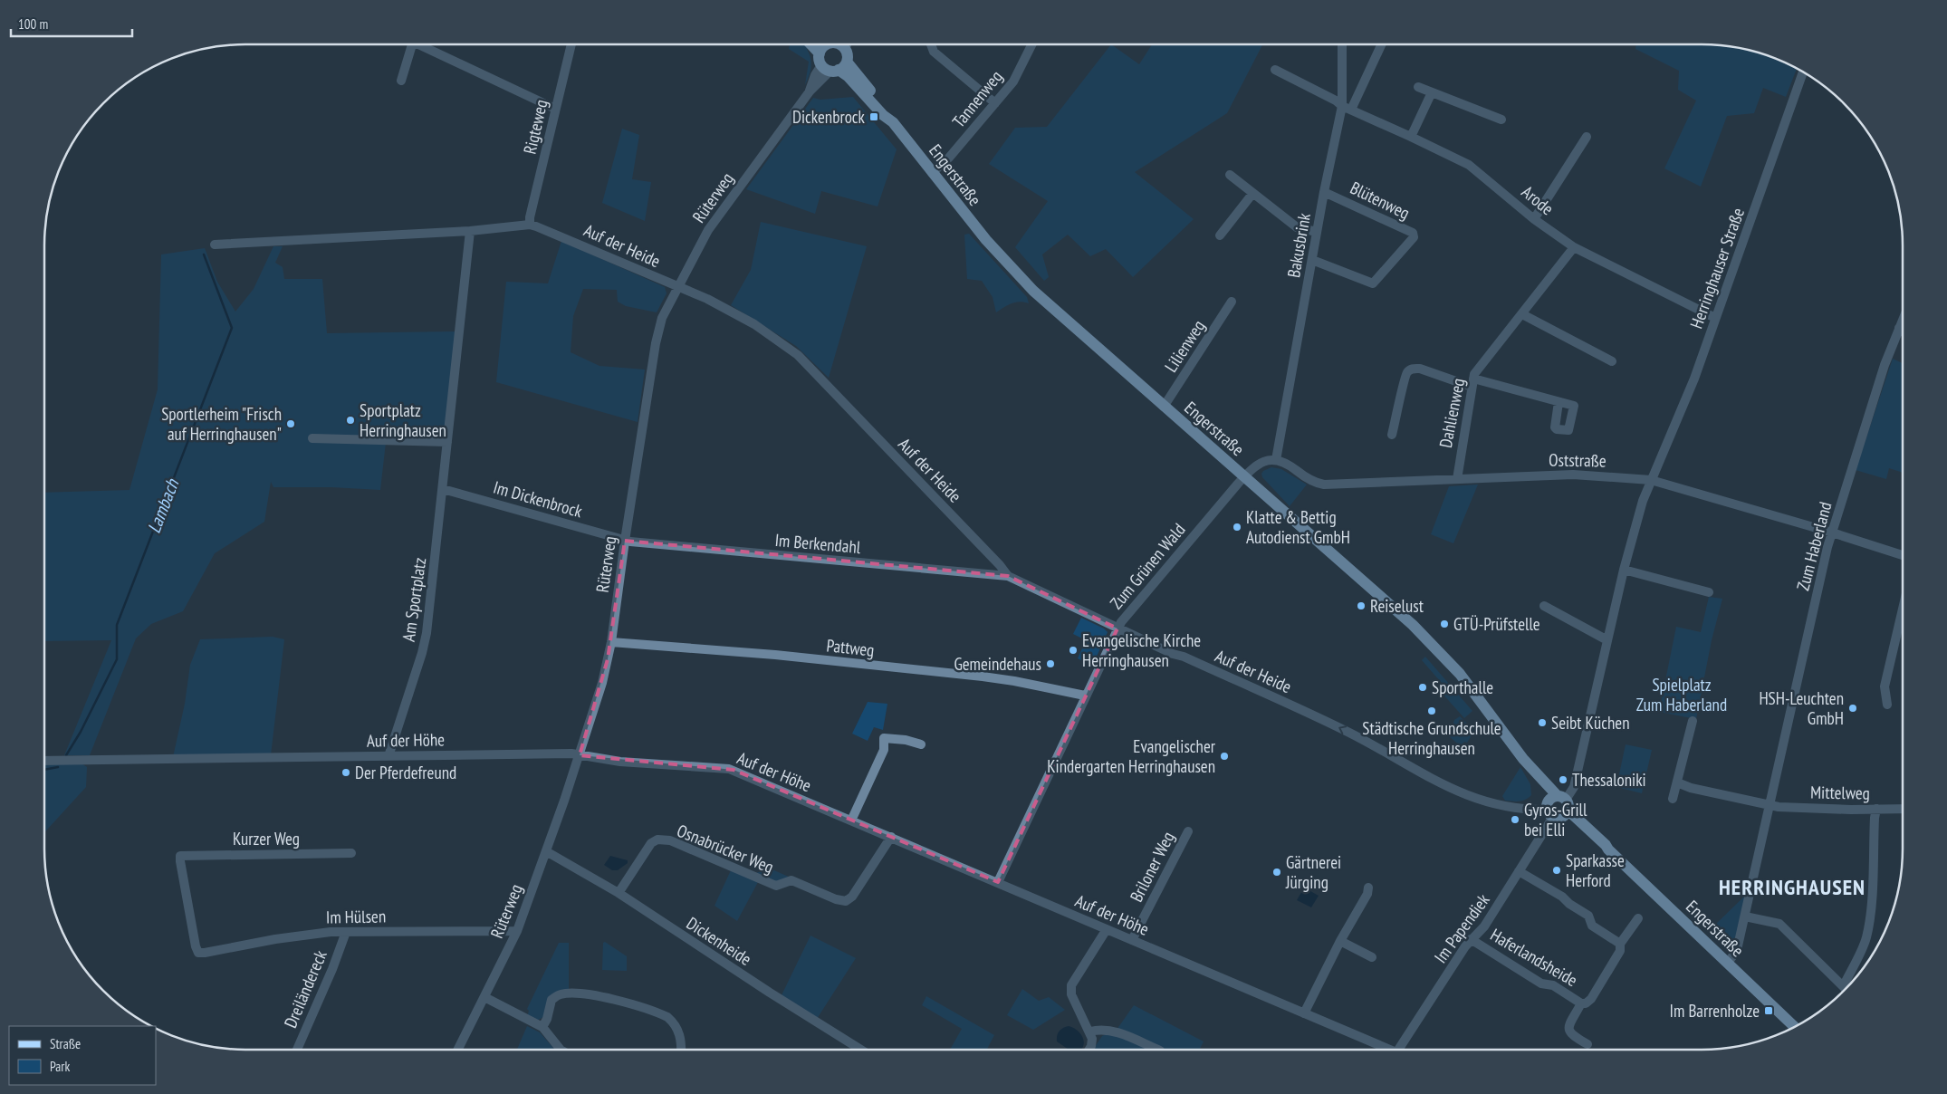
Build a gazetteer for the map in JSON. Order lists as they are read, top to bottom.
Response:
{
  "streets": {
    "main road": ["Engerstraße"],
    "street": [
      "Tannenweg",
      "Rigteweg",
      "Rüterweg",
      "Blütenweg",
      "Arode",
      "Auf der Heide",
      "Bakusbrink",
      "Herringhauser Straße",
      "Lilienweg",
      "Dahlienweg",
      "Oststraße",
      "Im Dickenbrock",
      "Im Berkendahl",
      "Zum Haberland",
      "Zum Grünen Wald",
      "Am Sportplatz",
      "Pattweg",
      "Auf der Höhe",
      "Mittelweg",
      "Kurzer Weg",
      "Osnabrücker Weg",
      "Briloner Weg",
      "Im Hülsen",
      "Im Papendiek",
      "Dickenheide",
      "Haferlandsheide",
      "Dreiländereck"
    ]
  },
  "crossings": [
    ["Tannenweg", "Engerstraße"],
    ["Rigteweg", "Auf der Heide"],
    ["Engerstraße", "Rüterweg"],
    ["Engerstraße", "Auf der Heide"],
    ["Engerstraße", "Lilienweg"],
    ["Engerstraße", "Zum Haberland"],
    ["Engerstraße", "Zum Grünen Wald"],
    ["Engerstraße", "Im Papendiek"],
    ["Rüterweg", "Auf der Heide"],
    ["Rüterweg", "Im Dickenbrock"],
    ["Rüterweg", "Im Berkendahl"],
    ["Rüterweg", "Pattweg"],
    ["Rüterweg", "Auf der Höhe"],
    ["Rüterweg", "Im Hülsen"],
    ["Rüterweg", "Dickenheide"],
    ["Blütenweg", "Bakusbrink"],
    ["Arode", "Bakusbrink"],
    ["Arode", "Herringhauser Straße"],
    ["Arode", "Dahlienweg"],
    ["Auf der Heide", "Im Berkendahl"],
    ["Auf der Heide", "Zum Grünen Wald"],
    ["Auf der Heide", "Am Sportplatz"],
    ["Auf der Heide", "Im Papendiek"],
    ["Bakusbrink", "Oststraße"],
    ["Herringhauser Straße", "Oststraße"],
    ["Herringhauser Straße", "Im Papendiek"],
    ["Dahlienweg", "Oststraße"],
    ["Oststraße", "Zum Haberland"],
    ["Oststraße", "Im Papendiek"],
    ["Im Dickenbrock", "Im Berkendahl"],
    ["Im Dickenbrock", "Am Sportplatz"],
    ["Zum Haberland", "Mittelweg"],
    ["Zum Grünen Wald", "Pattweg"],
    ["Zum Grünen Wald", "Auf der Höhe"],
    ["Am Sportplatz", "Auf der Höhe"],
    ["Auf der Höhe", "Osnabrücker Weg"],
    ["Auf der Höhe", "Briloner Weg"],
    ["Kurzer Weg", "Im Hülsen"],
    ["Osnabrücker Weg", "Dickenheide"],
    ["Im Hülsen", "Dreiländereck"],
    ["Im Papendiek", "Haferlandsheide"]
  ],
  "districts": ["HERRINGHAUSEN"],
  "water": ["Lambach"],
  "parks": ["Spielplatz Zum Haberland"],
  "places": {
    "transit": ["Dickenbrock", "Im Barrenholze"],
    "other": [
      "Sportplatz Herringhausen",
      "Sportlerheim \"Frisch auf Herringhausen\"",
      "Klatte & Bettig Autodienst GmbH",
      "Reiselust",
      "GTÜ-Prüfstelle",
      "Evangelische Kirche Herringhausen",
      "Gemeindehaus",
      "Sporthalle",
      "HSH-Leuchten GmbH",
      "Städtische Grundschule Herringhausen",
      "Seibt Küchen",
      "Evangelischer Kindergarten Herringhausen",
      "Der Pferdefreund",
      "Thessaloniki",
      "Gyros-Grill bei Elli",
      "Sparkasse Herford",
      "Gärtnerei Jürging"
    ]
  },
  "legend": ["Straße", "Park"],
  "scale_bar": "100 m"
}
